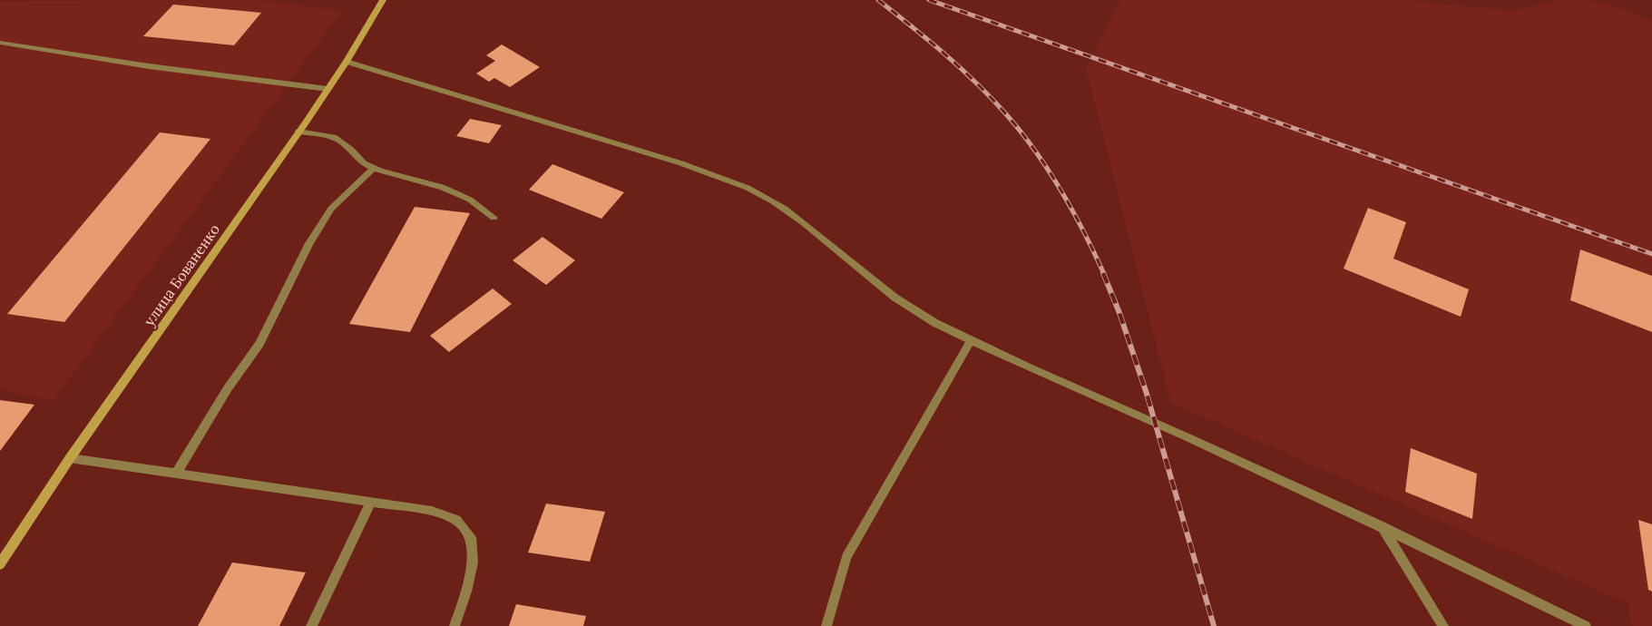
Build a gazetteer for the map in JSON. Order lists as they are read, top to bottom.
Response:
{
  "streets": {
    "street": ["улица Бованенко"]
  }
}
